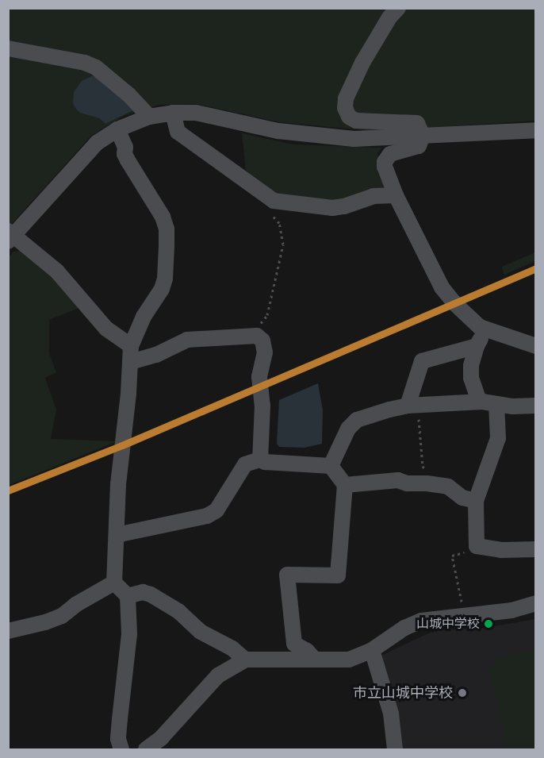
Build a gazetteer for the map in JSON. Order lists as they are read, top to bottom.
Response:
{
  "places": ["山城中学校", "市立山城中学校"]
}
